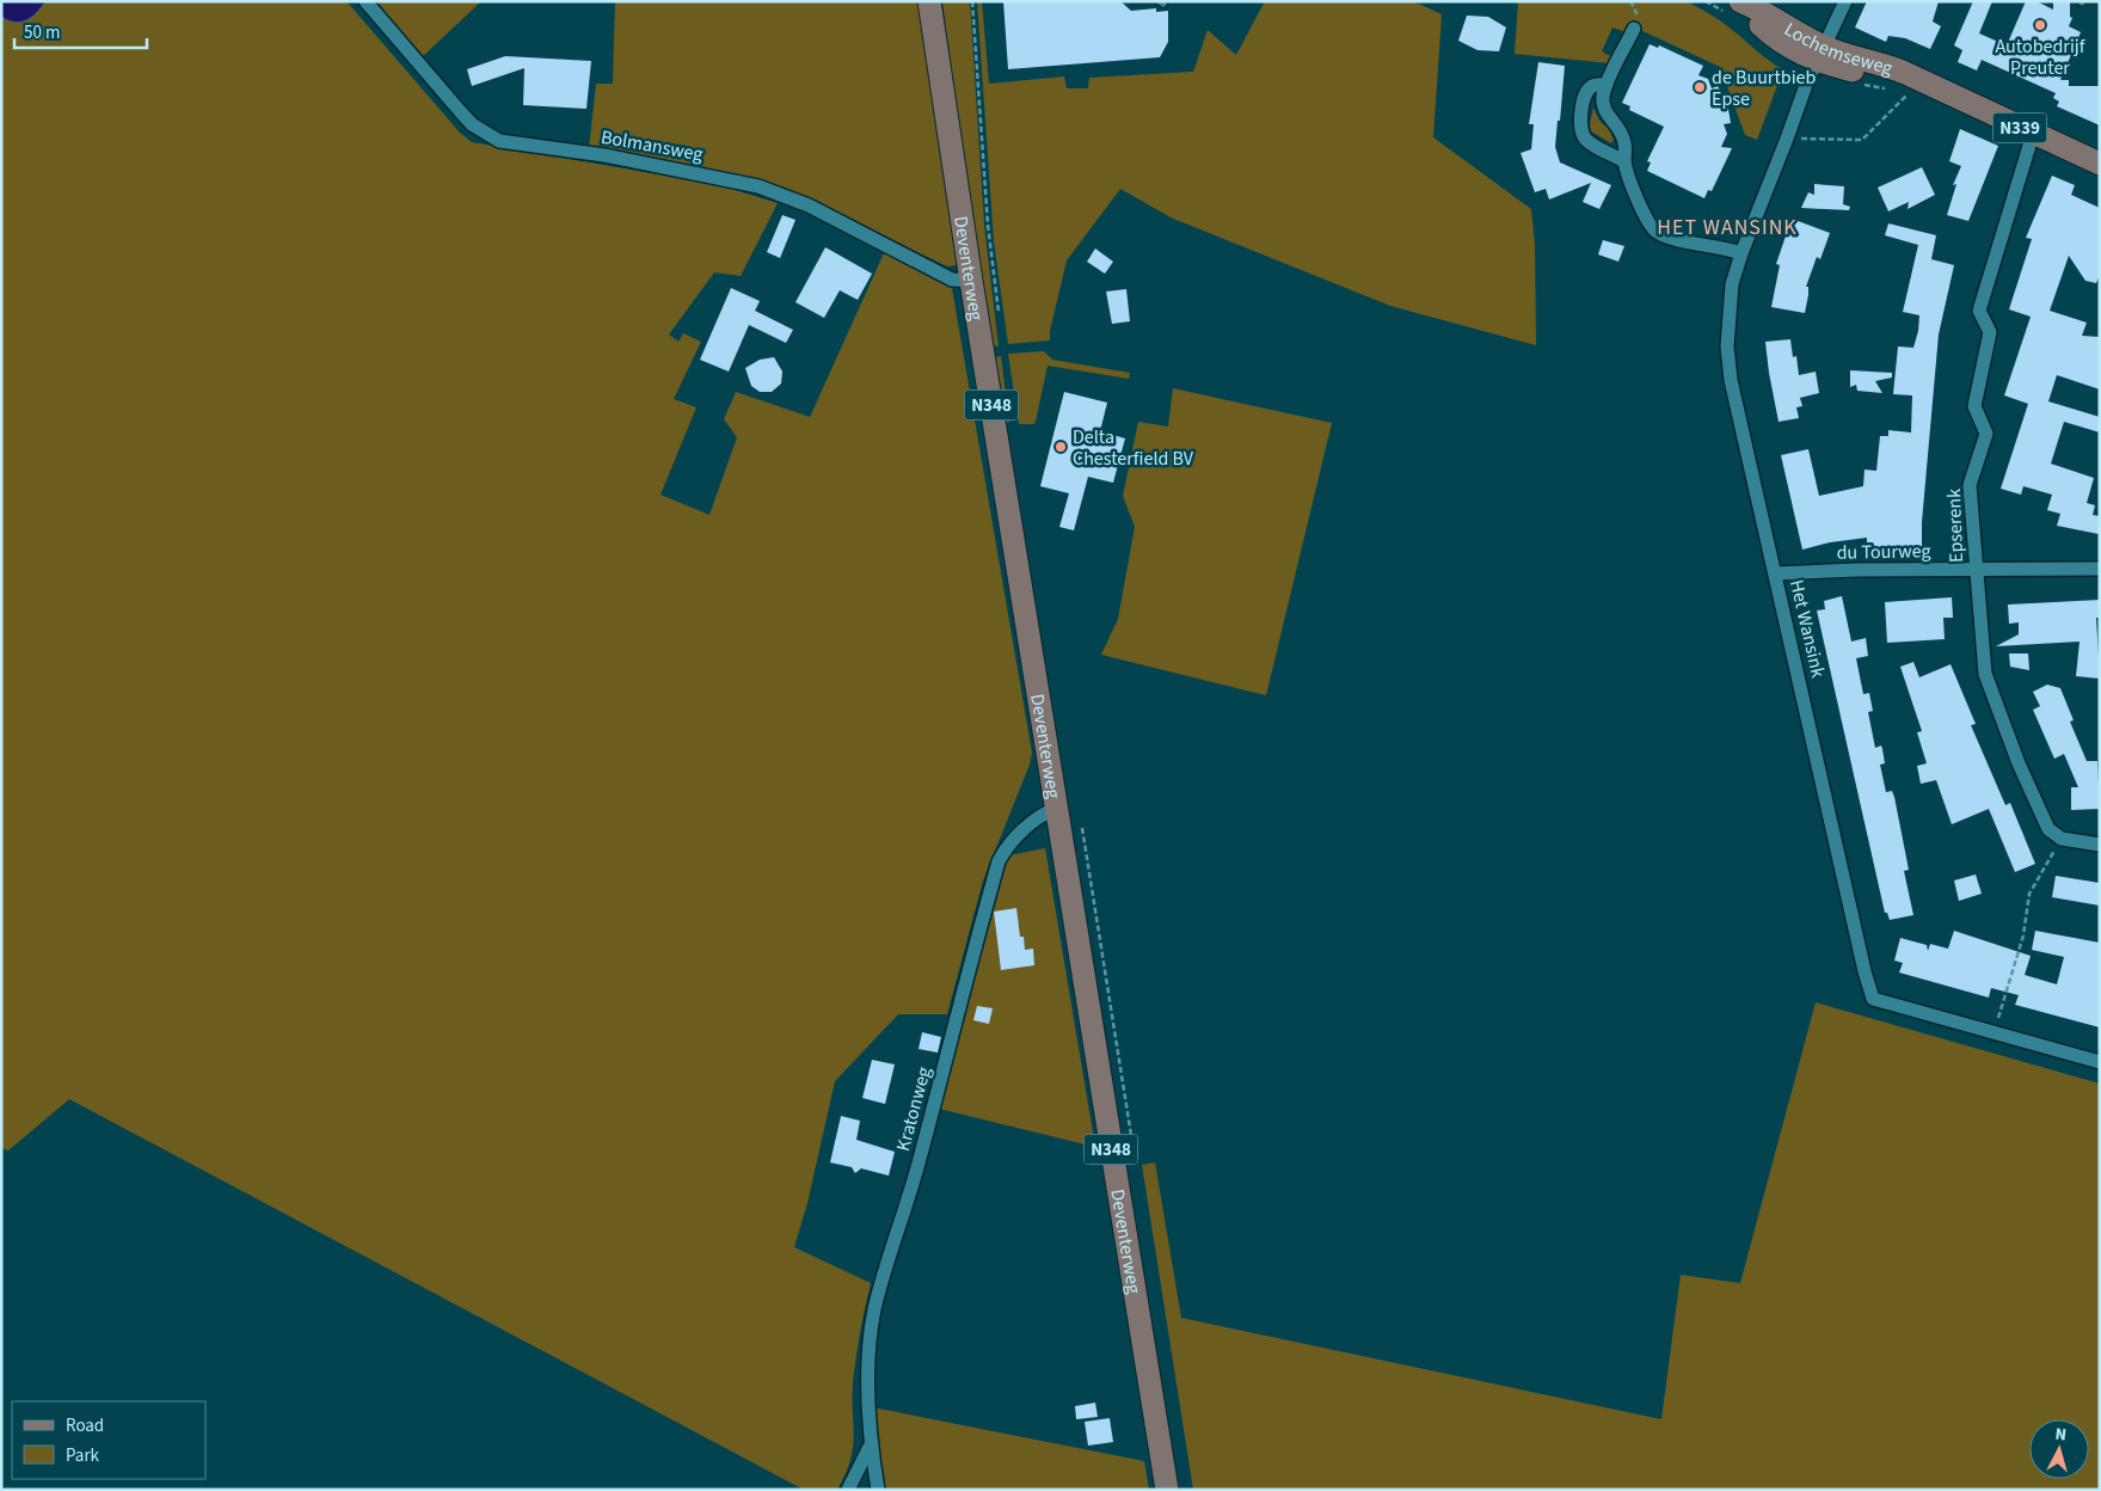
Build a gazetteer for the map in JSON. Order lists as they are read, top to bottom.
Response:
{
  "streets": {
    "main road": [
      "Lochemseweg",
      "N339",
      "Deventerweg",
      "N348"
    ],
    "street": [
      "Bolmansweg",
      "Epserenk",
      "du Tourweg",
      "Het Wansink",
      "Kratonweg"
    ]
  },
  "crossings": [
    ["Lochemseweg", "Epserenk"],
    ["Lochemseweg", "Het Wansink"],
    ["Bolmansweg", "Deventerweg"],
    ["Deventerweg", "Kratonweg"],
    ["Epserenk", "du Tourweg"],
    ["du Tourweg", "Het Wansink"]
  ],
  "districts": ["HET WANSINK"],
  "places": ["Autobedrijf Preuter", "de Buurtbieb Epse", "Delta Chesterfield BV"],
  "legend": ["Road", "Park"],
  "scale_bar": "50 m",
  "north": "top"
}
